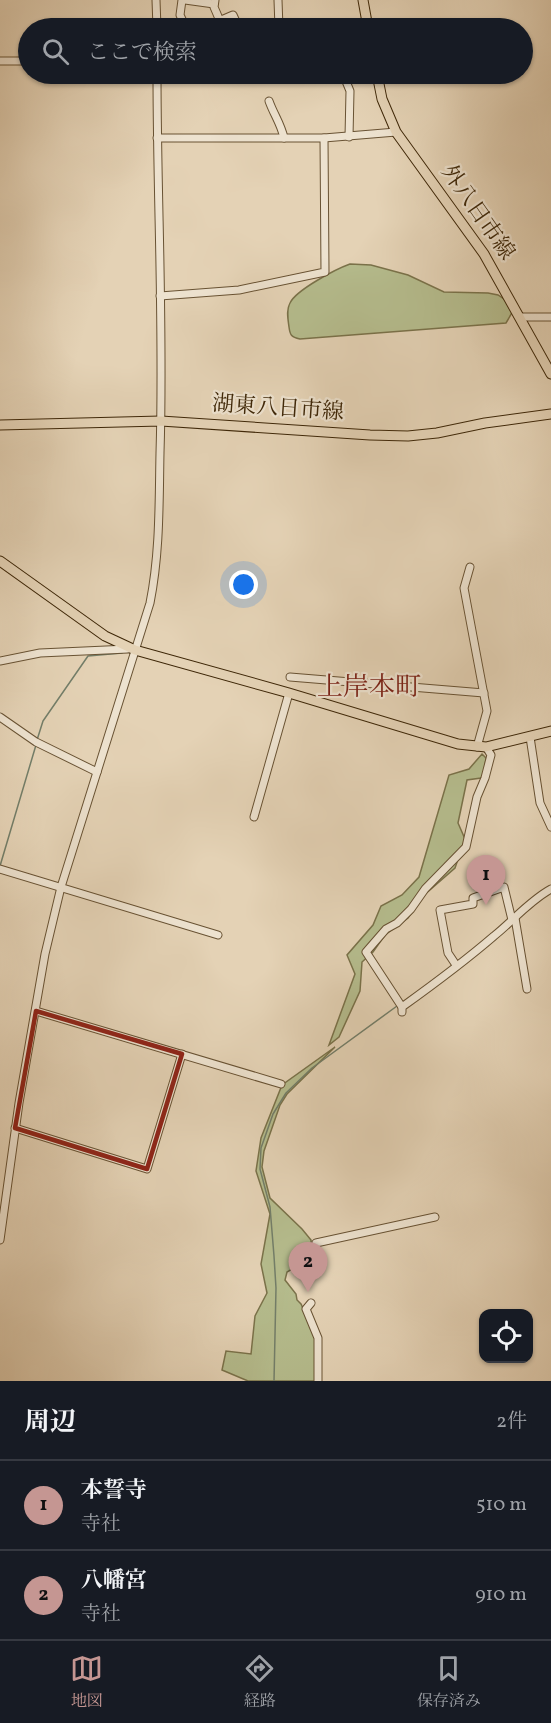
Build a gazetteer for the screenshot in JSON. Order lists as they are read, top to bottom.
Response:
{
  "streets": {
    "main road": ["外八日市線", "湖東八日市線"]
  },
  "districts": ["上岸本町"],
  "page": {
    "search": "ここで検索",
    "pins": ["1", "2"],
    "heading": ["周辺", "2件"],
    "list": [
      {
        "mark": "1",
        "name": "本誓寺",
        "note": "寺社",
        "value": "510 m"
      },
      {
        "mark": "2",
        "name": "八幡宮",
        "note": "寺社",
        "value": "910 m"
      }
    ],
    "nav": ["地図", "経路", "保存済み"]
  }
}
